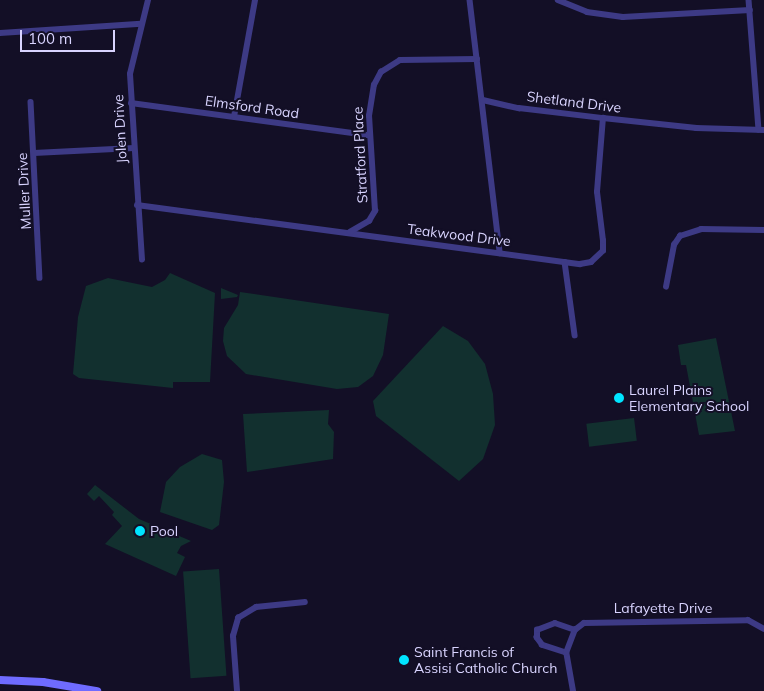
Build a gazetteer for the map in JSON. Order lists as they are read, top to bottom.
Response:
{
  "streets": {
    "street": [
      "Shetland Drive",
      "Elmsford Road",
      "Jolen Drive",
      "Stratford Place",
      "Muller Drive",
      "Teakwood Drive",
      "Lafayette Drive"
    ]
  },
  "crossings": [
    ["Shetland Drive", "Teakwood Drive"],
    ["Elmsford Road", "Jolen Drive"],
    ["Elmsford Road", "Stratford Place"],
    ["Stratford Place", "Teakwood Drive"]
  ],
  "places": ["Laurel Plains Elementary School", "Pool", "Saint Francis of Assisi Catholic Church"],
  "scale_bar": "100 m"
}
